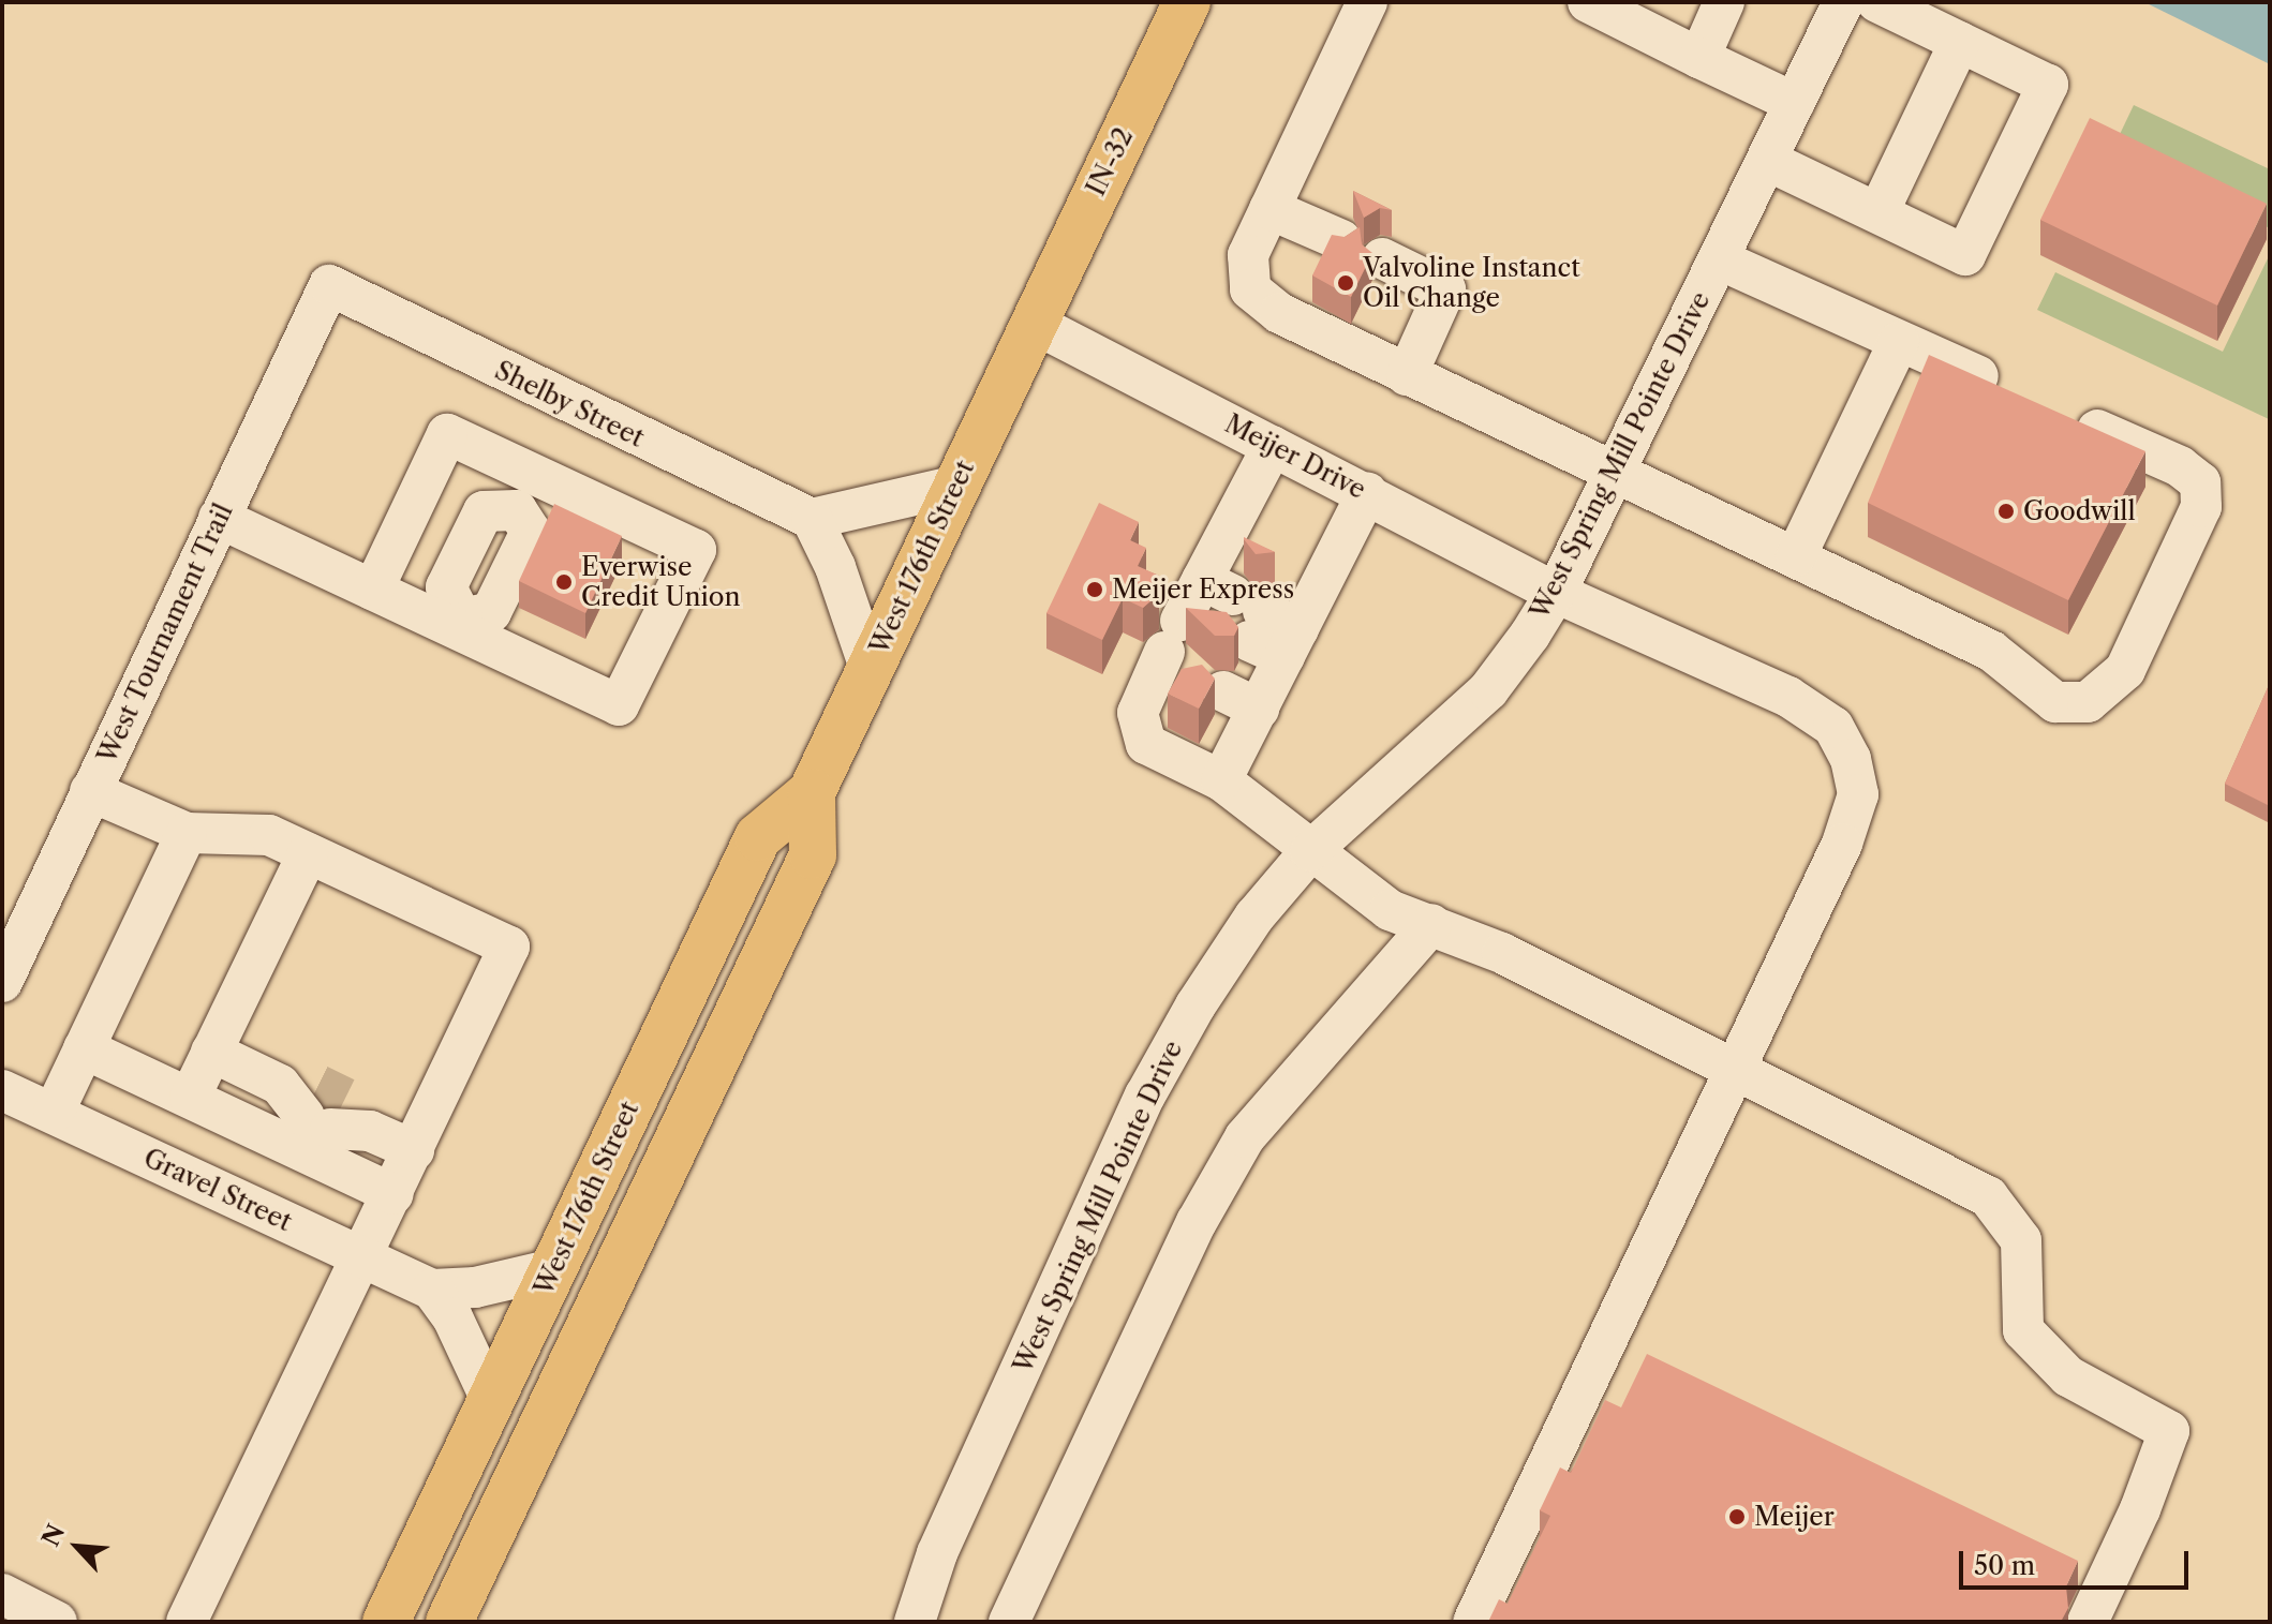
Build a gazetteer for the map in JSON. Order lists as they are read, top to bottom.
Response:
{
  "streets": {
    "main road": ["IN-32", "West 176th Street"],
    "street": [
      "Shelby Street",
      "West Spring Mill Pointe Drive",
      "Meijer Drive",
      "West Tournament Trail",
      "Gravel Street"
    ]
  },
  "crossings": [
    ["IN-32", "Meijer Drive"],
    ["IN-32", "West 176th Street"],
    ["Shelby Street", "West Tournament Trail"],
    ["West Spring Mill Pointe Drive", "Meijer Drive"],
    ["Meijer Drive", "West 176th Street"],
    ["West 176th Street", "Gravel Street"]
  ],
  "places": [
    "Valvoline Instanct Oil Change",
    "Goodwill",
    "Everwise Credit Union",
    "Meijer Express",
    "Meijer"
  ],
  "scale_bar": "50 m",
  "north": "top left"
}
